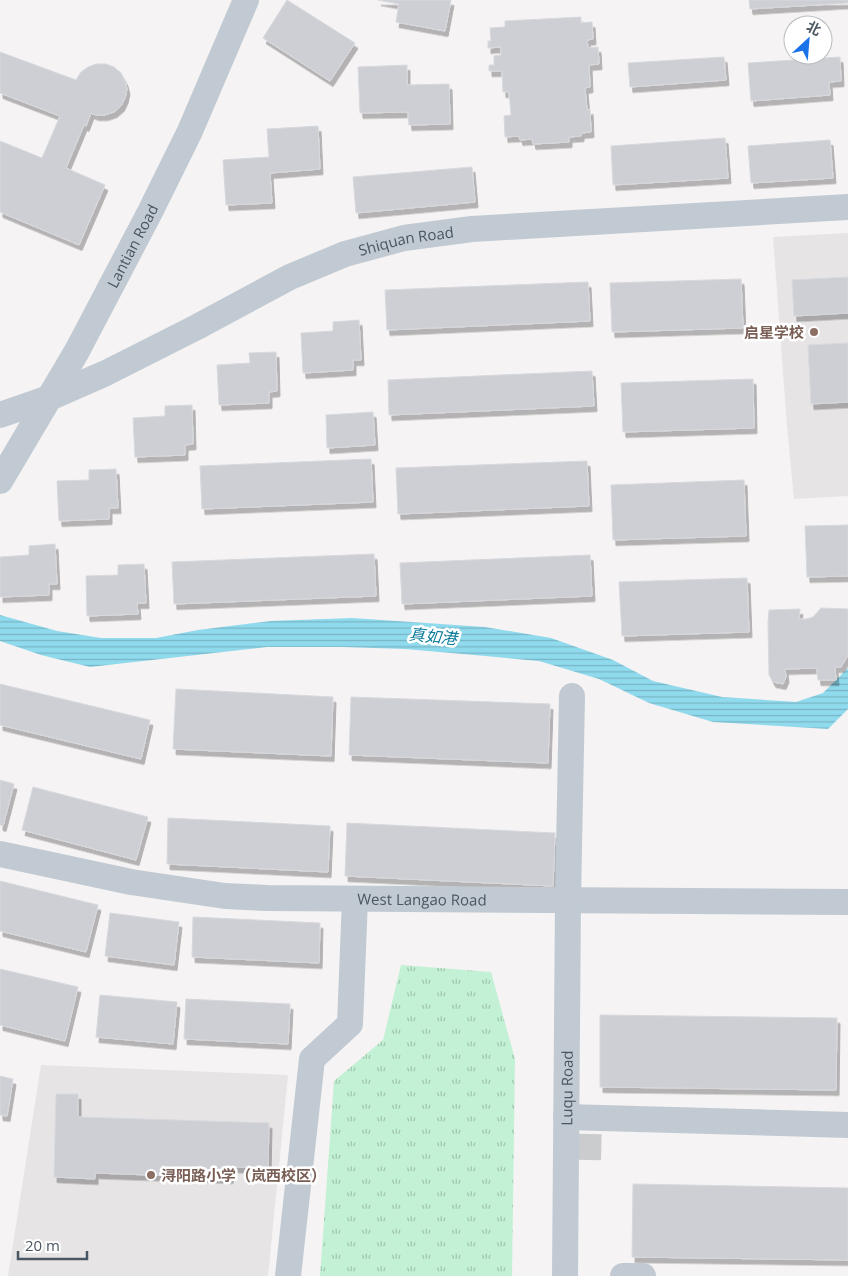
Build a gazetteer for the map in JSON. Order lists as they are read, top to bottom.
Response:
{
  "streets": {
    "street": [
      "Shiquan Road",
      "Lantian Road",
      "West Langao Road",
      "Luqu Road"
    ]
  },
  "crossings": [
    ["Shiquan Road", "Lantian Road"],
    ["West Langao Road", "Luqu Road"]
  ],
  "water": ["真如港"],
  "places": ["启星学校", "浔阳路小学（岚西校区）"],
  "scale_bar": "20 m",
  "north": "top right"
}
